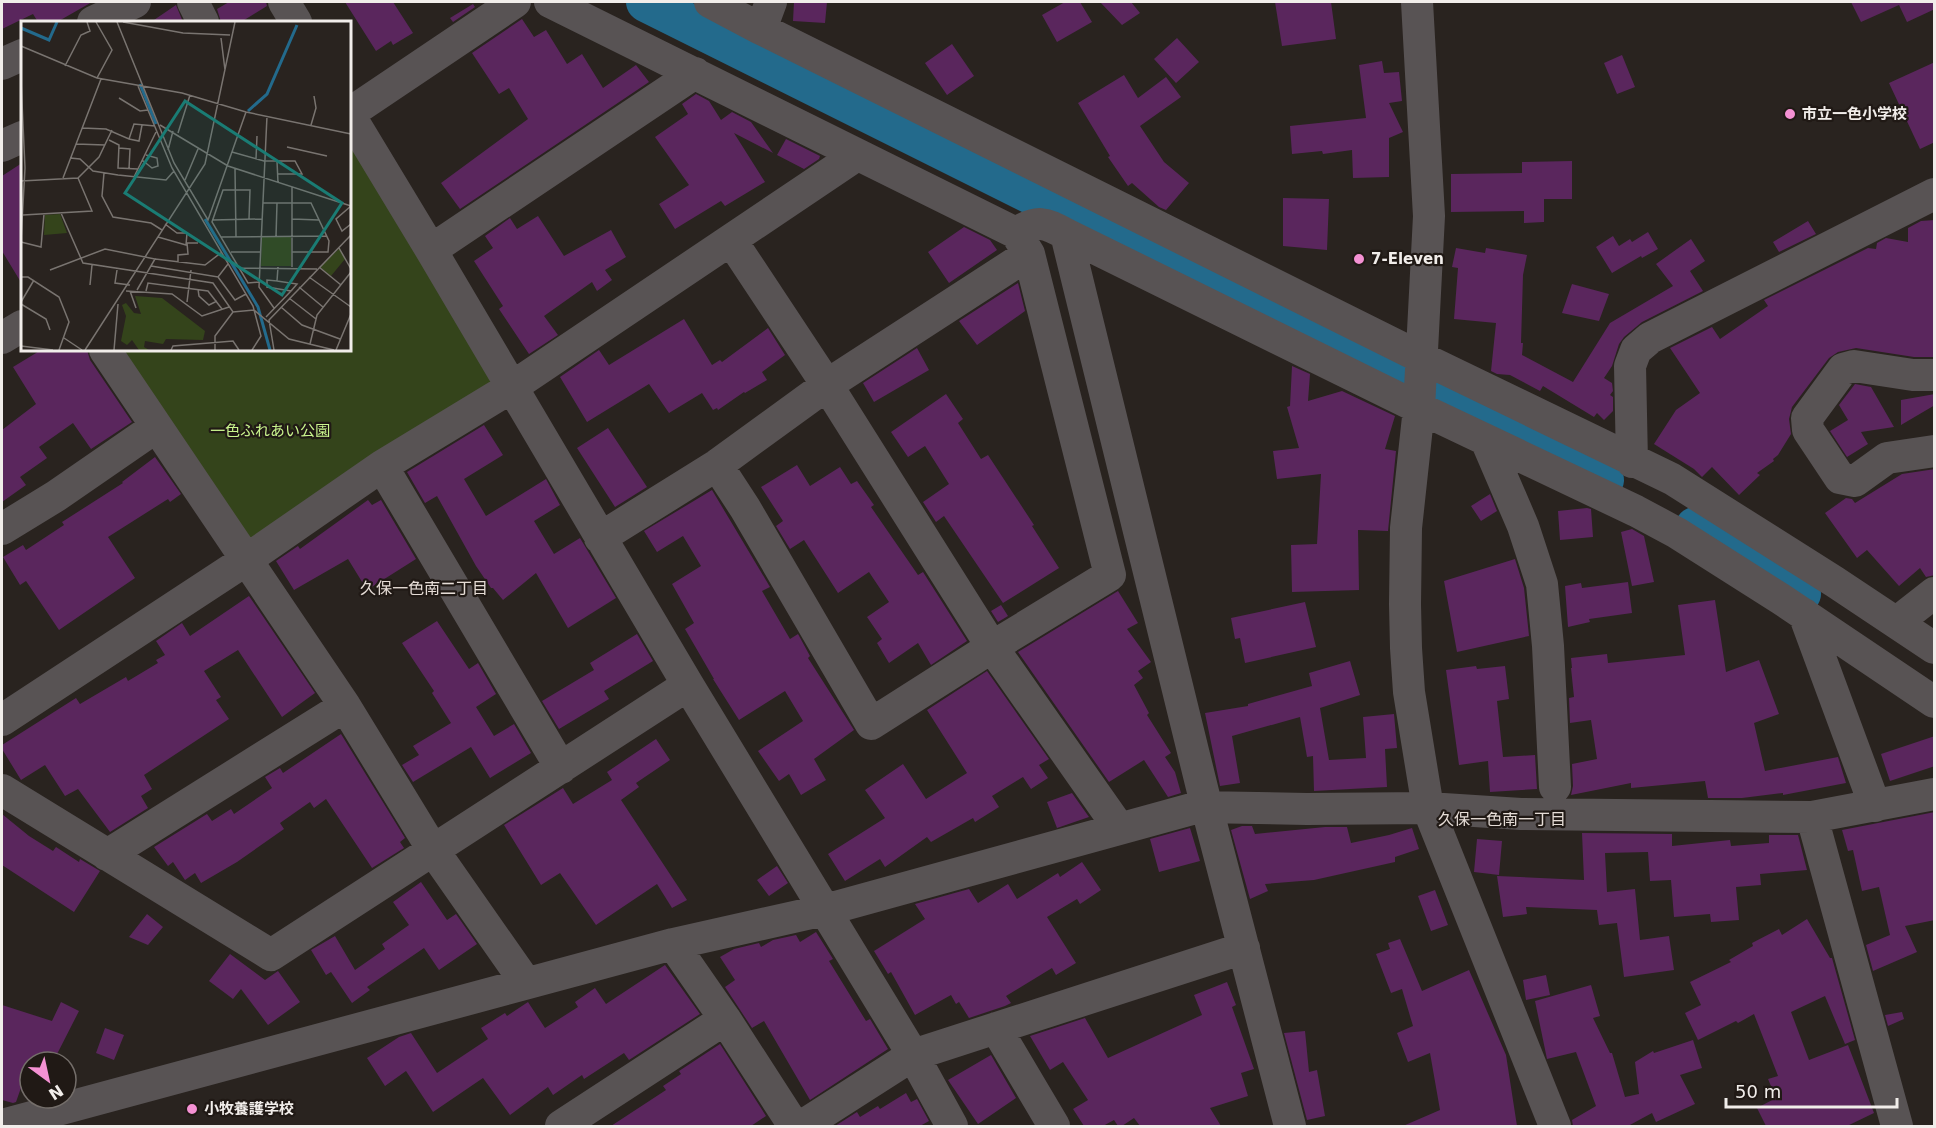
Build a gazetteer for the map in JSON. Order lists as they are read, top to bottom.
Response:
{
  "districts": ["久保一色南二丁目", "久保一色南一丁目"],
  "parks": ["一色ふれあい公園"],
  "places": ["市立一色小学校", "7-Eleven", "小牧養護学校"],
  "scale_bar": "50 m",
  "north": "bottom right"
}
